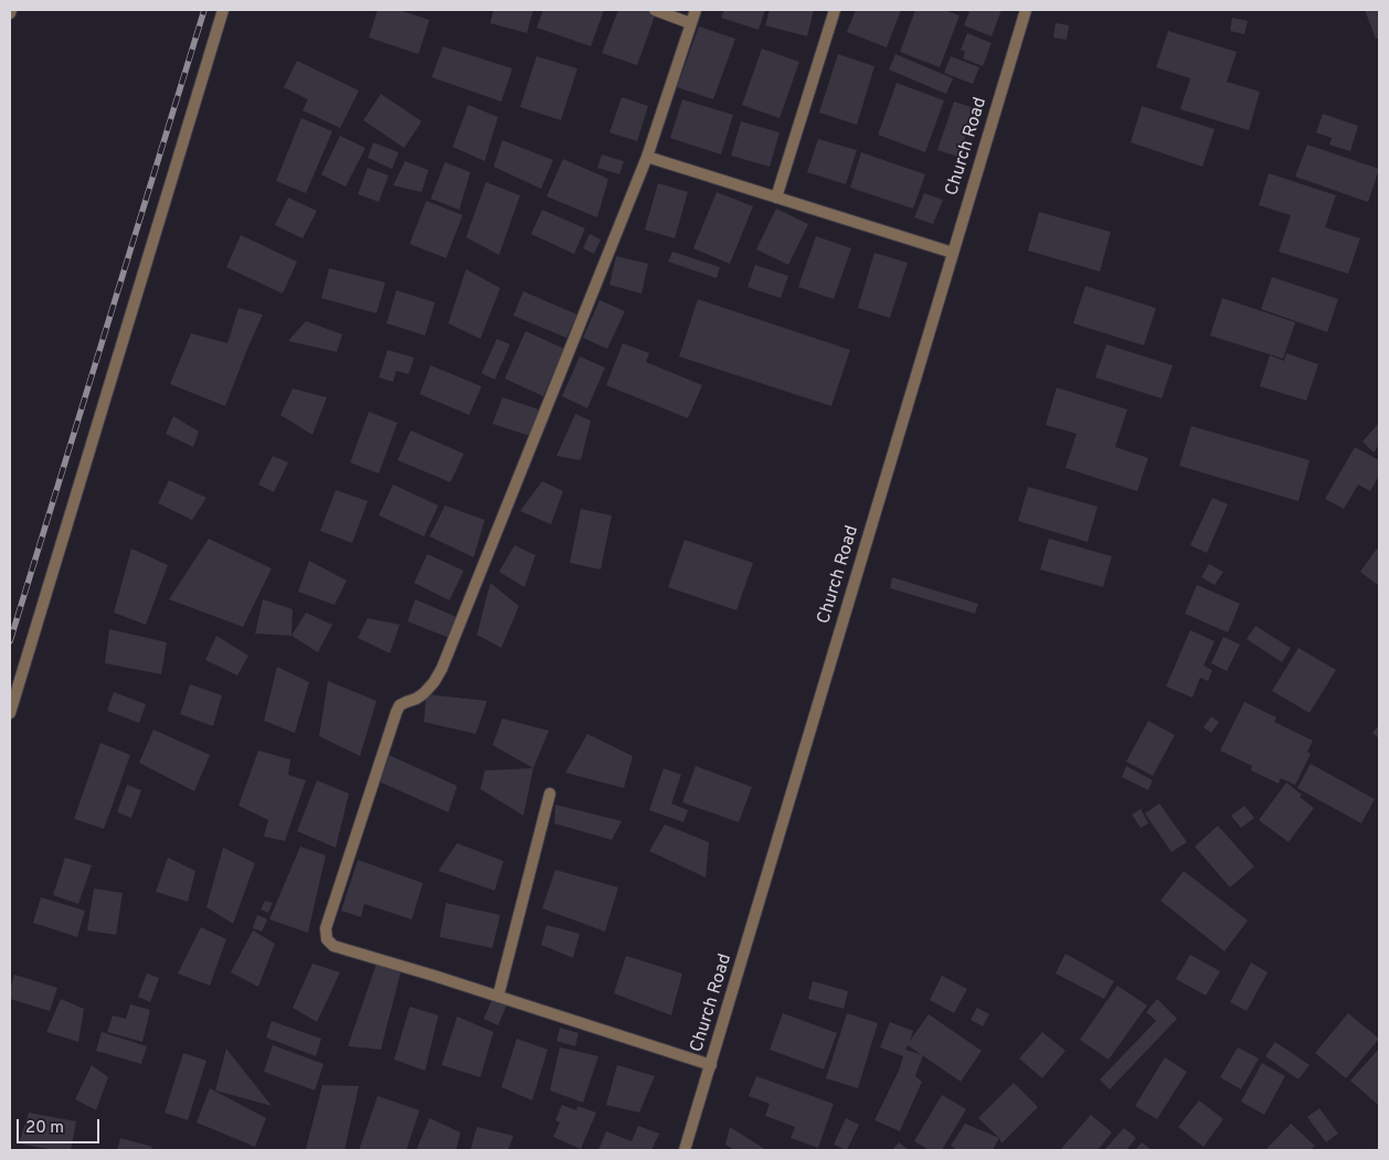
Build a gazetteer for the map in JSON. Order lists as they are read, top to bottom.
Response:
{
  "streets": {
    "street": ["Church Road"]
  },
  "scale_bar": "20 m"
}
